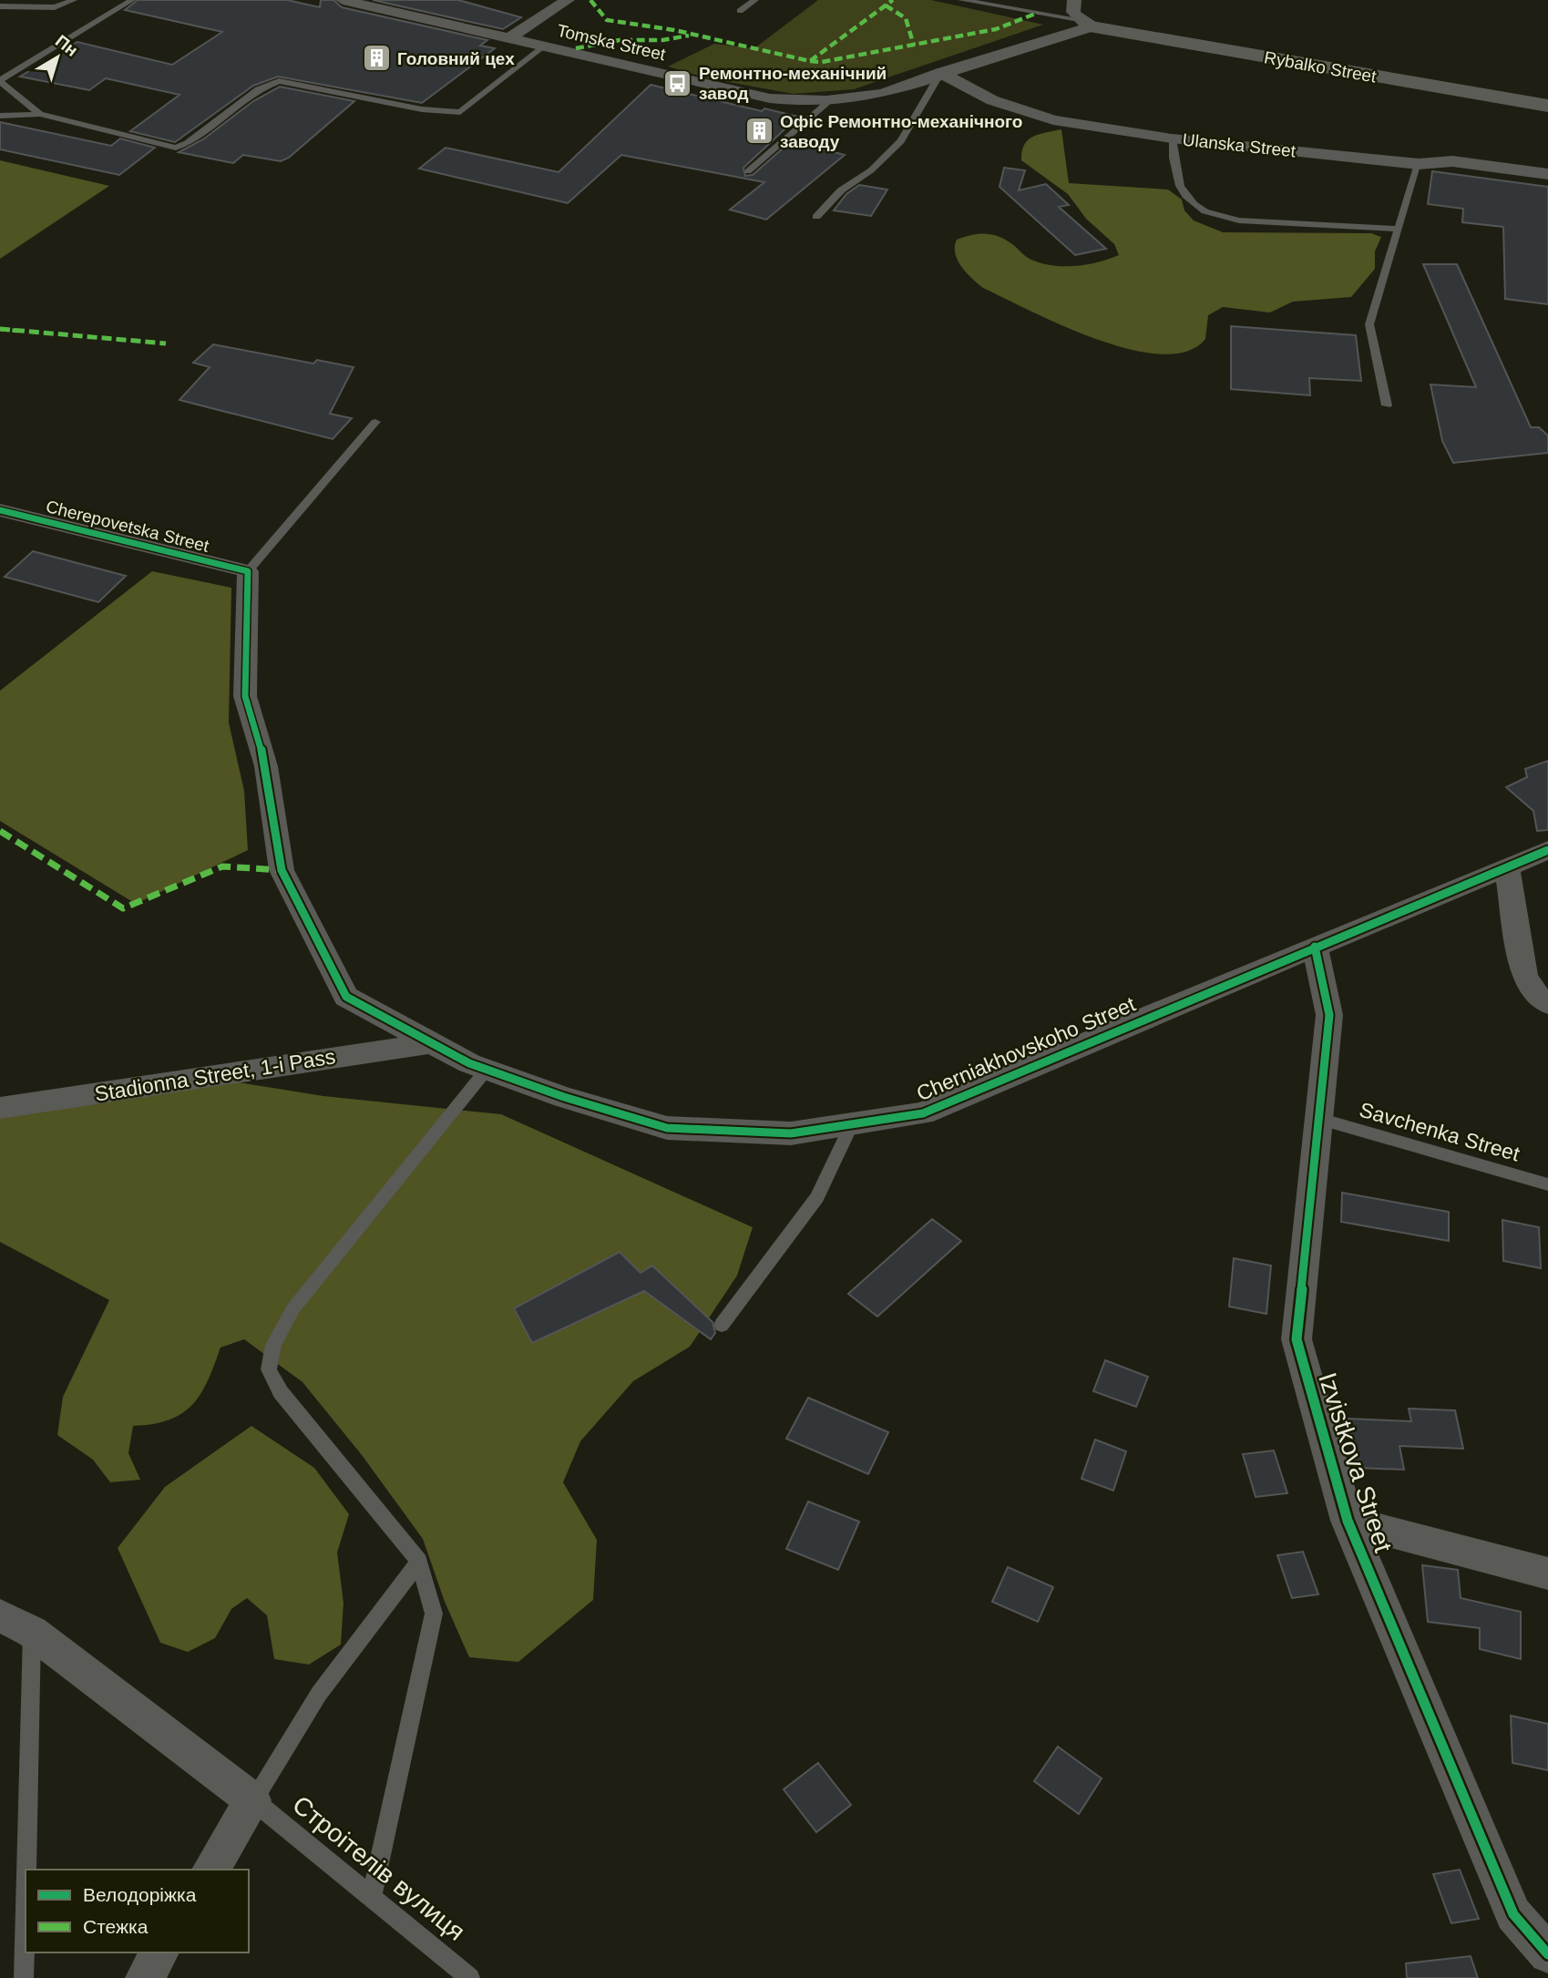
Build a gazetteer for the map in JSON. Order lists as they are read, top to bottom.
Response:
{
  "streets": {
    "street": [
      "Tomska Street",
      "Rybalko Street",
      "Ulanska Street",
      "Cherepovetska Street",
      "Cherniakhovskoho Street",
      "Stadionna Street, 1-i Pass",
      "Izvistkova Street"
    ],
    "lane": ["Savchenka Street", "Строiтелiв вулиця"]
  },
  "crossings": [
    ["Tomska Street", "Rybalko Street"],
    ["Tomska Street", "Ulanska Street"],
    ["Cherepovetska Street", "Cherniakhovskoho Street"],
    ["Cherniakhovskoho Street", "Stadionna Street, 1-i Pass"],
    ["Cherniakhovskoho Street", "Izvistkova Street"],
    ["Savchenka Street", "Izvistkova Street"]
  ],
  "places": {
    "building": ["Головний цех", "Офіс Ремонтно-механічного заводу"],
    "bus stop": ["Ремонтно-механічний завод"]
  },
  "legend": ["Велодоріжка", "Стежка"],
  "north": "top right"
}
